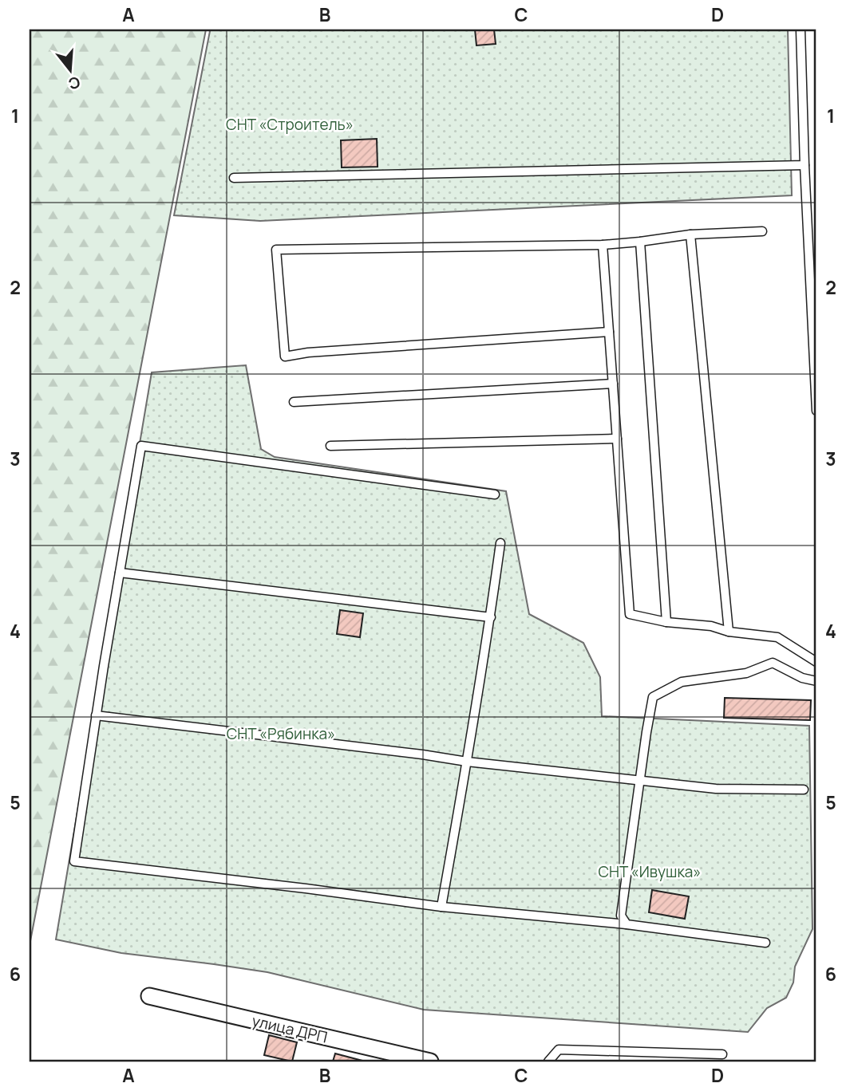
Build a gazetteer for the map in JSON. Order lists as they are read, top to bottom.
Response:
{
  "streets": {
    "street": ["улица ДРП"]
  },
  "parks": ["СНТ «Строитель»", "СНТ «Рябинка»", "СНТ «Ивушка»"],
  "north": "bottom",
  "grid": {
    "columns": [
      "A",
      "B",
      "C",
      "D"
    ],
    "rows": [
      "1",
      "2",
      "3",
      "4",
      "5",
      "6"
    ]
  }
}
